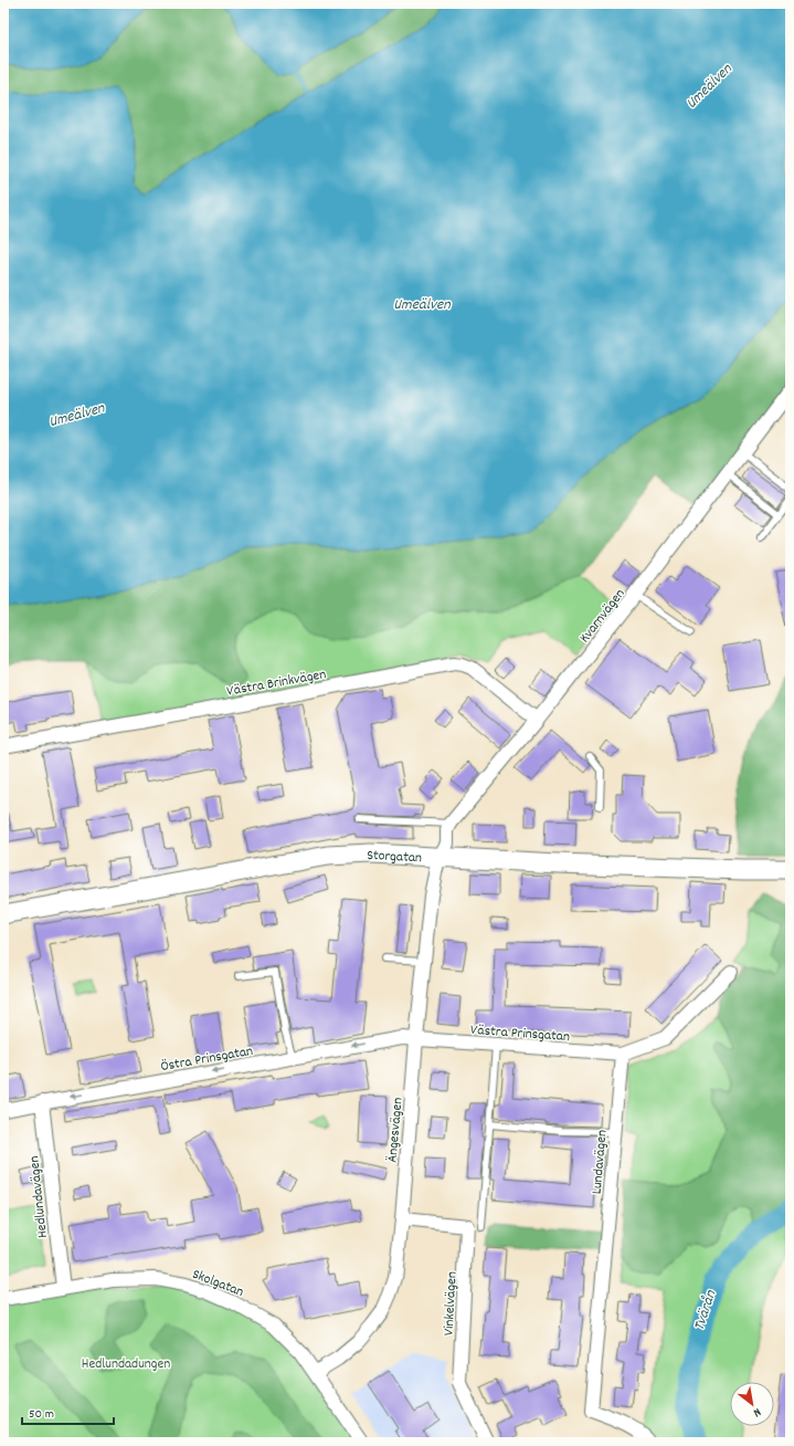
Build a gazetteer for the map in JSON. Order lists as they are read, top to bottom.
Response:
{
  "streets": {
    "street": [
      "Kvarnvägen",
      "Västra Brinkvägen",
      "Storgatan",
      "Västra Prinsgatan",
      "Östra Prinsgatan",
      "Ängesvägen",
      "Lundavägen",
      "Hedlundavägen",
      "Skolgatan",
      "Vinkelvägen"
    ]
  },
  "crossings": [
    ["Kvarnvägen", "Västra Brinkvägen"],
    ["Kvarnvägen", "Storgatan"],
    ["Kvarnvägen", "Ängesvägen"],
    ["Storgatan", "Ängesvägen"],
    ["Västra Prinsgatan", "Östra Prinsgatan"],
    ["Västra Prinsgatan", "Ängesvägen"],
    ["Västra Prinsgatan", "Lundavägen"],
    ["Östra Prinsgatan", "Ängesvägen"],
    ["Östra Prinsgatan", "Hedlundavägen"],
    ["Ängesvägen", "Skolgatan"],
    ["Ängesvägen", "Vinkelvägen"],
    ["Hedlundavägen", "Skolgatan"]
  ],
  "one_way": ["Östra Prinsgatan"],
  "water": ["Umeälven", "Tvärån"],
  "parks": ["Hedlundadungen"],
  "scale_bar": "50 m",
  "north": "bottom right"
}
